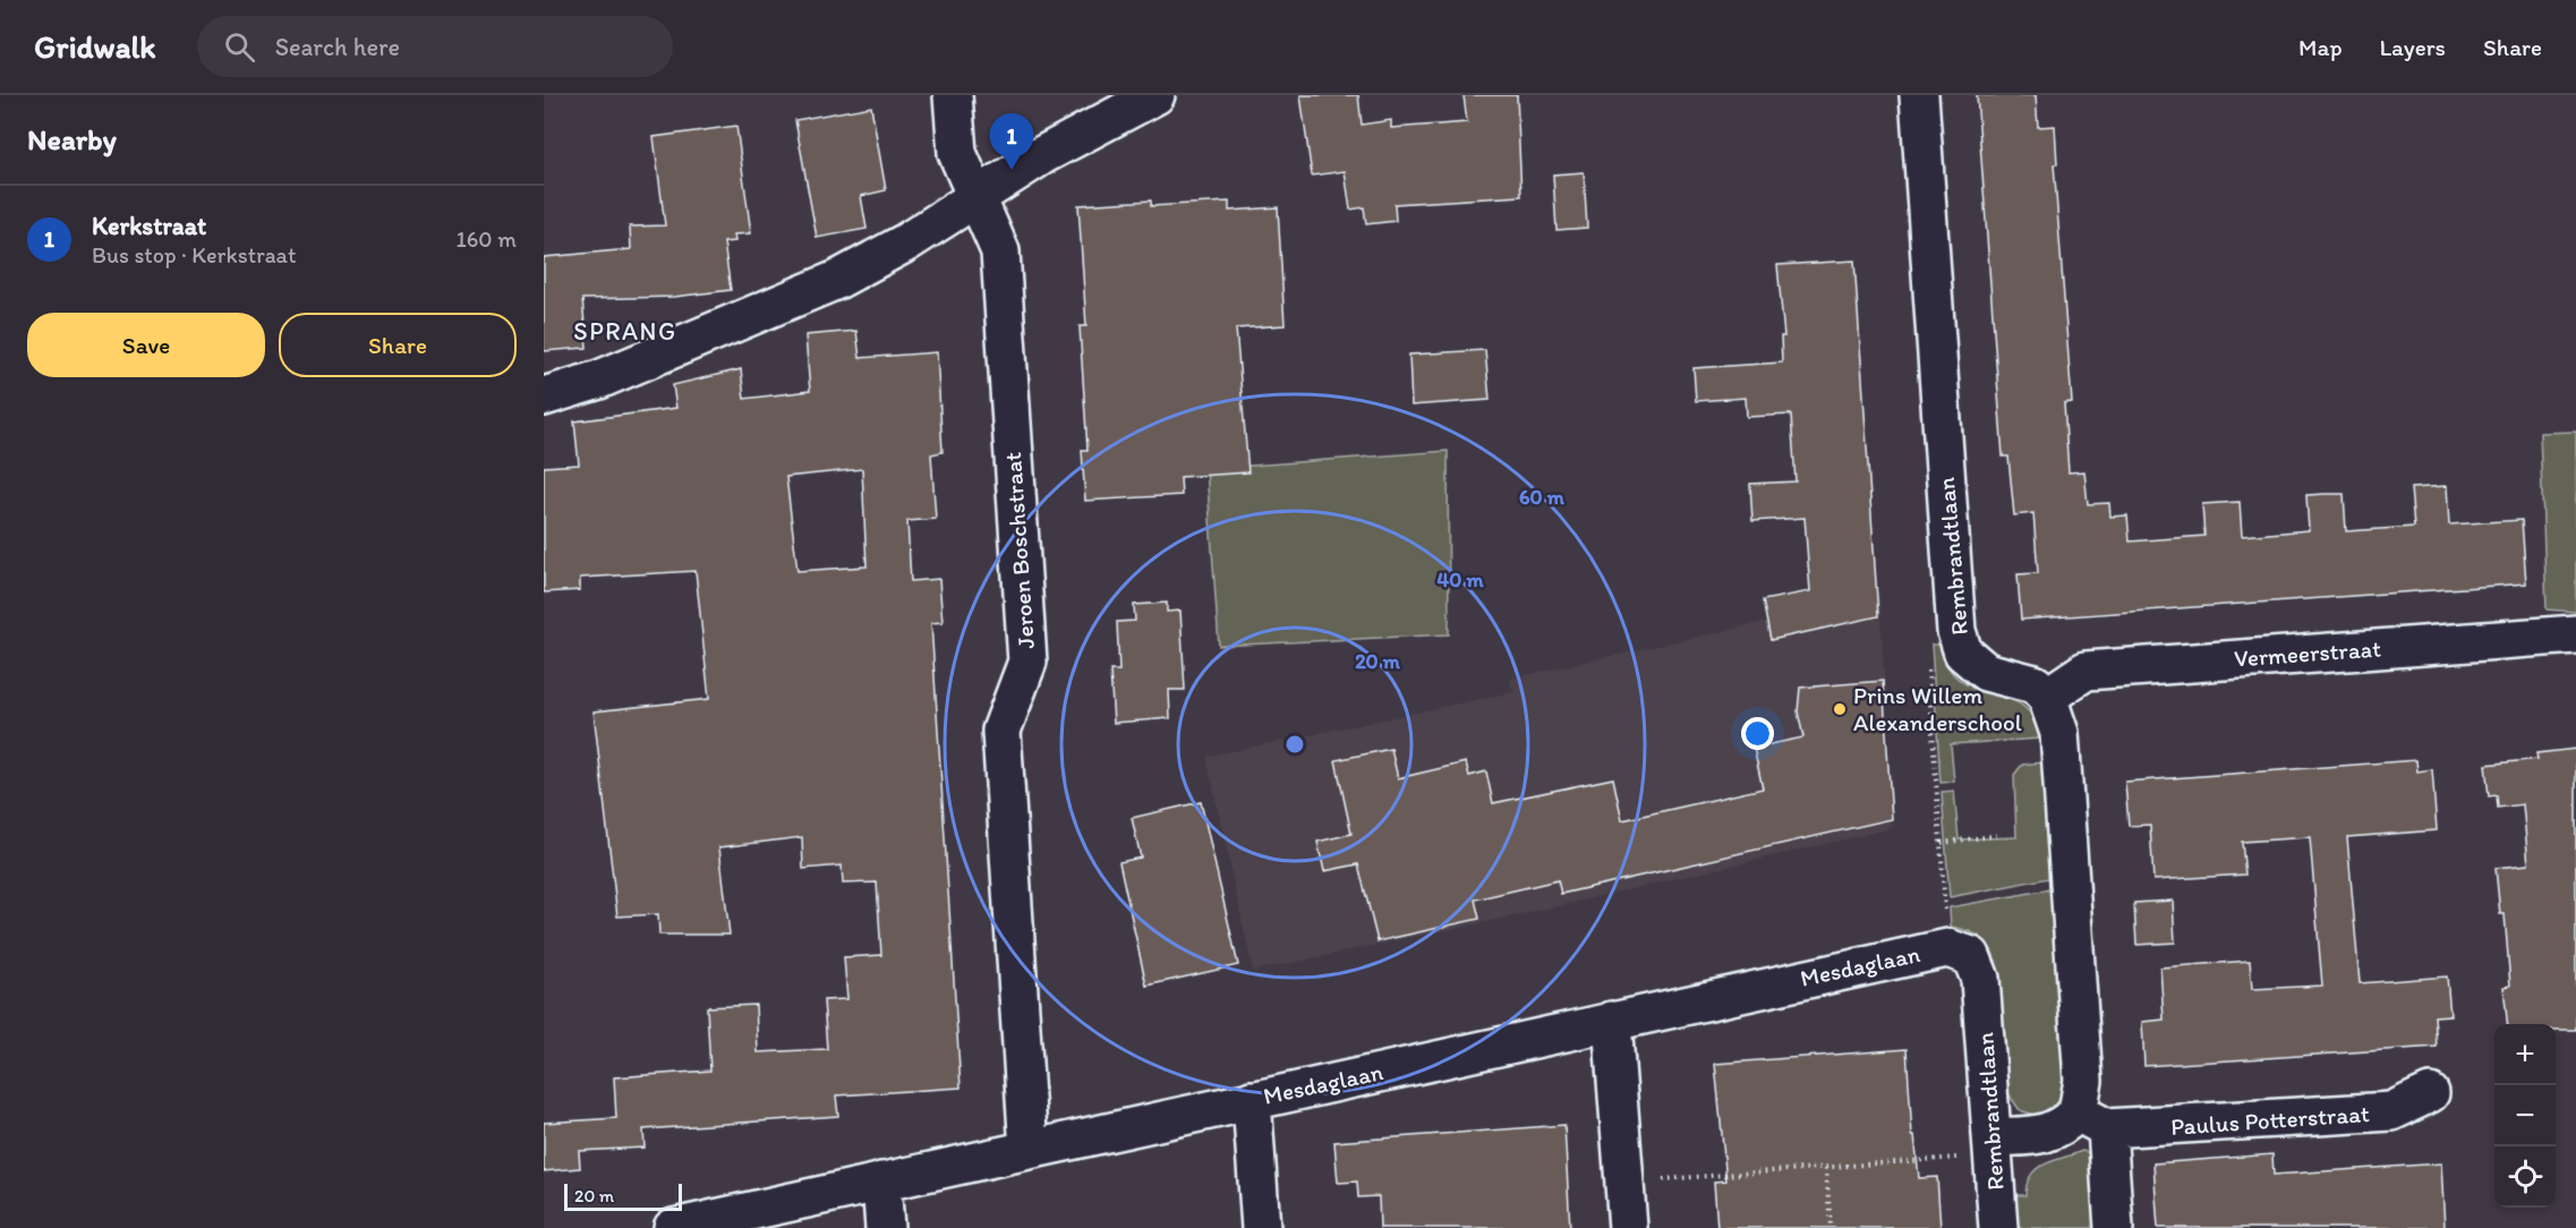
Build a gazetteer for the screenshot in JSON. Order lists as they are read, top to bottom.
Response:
{
  "streets": {
    "street": [
      "Jeroen Boschstraat",
      "Rembrandtlaan",
      "Vermeerstraat",
      "Mesdaglaan",
      "Paulus Potterstraat"
    ]
  },
  "crossings": [
    ["Jeroen Boschstraat", "Mesdaglaan"],
    ["Rembrandtlaan", "Vermeerstraat"],
    ["Rembrandtlaan", "Mesdaglaan"]
  ],
  "districts": ["SPRANG"],
  "places": ["Prins Willem Alexanderschool"],
  "scale_bar": "20 m",
  "page": {
    "header": "Gridwalk",
    "search": "Search here",
    "nav": ["Map", "Layers", "Share"],
    "heading": "Nearby",
    "pins": "1",
    "list": [
      {
        "mark": "1",
        "name": "Kerkstraat",
        "note": "Bus stop · Kerkstraat",
        "value": "160 m"
      }
    ],
    "buttons": ["Save", "Share"],
    "map_buttons": ["+", "−"],
    "scale": "20 m"
  },
  "rings": ["60 m", "40 m", "20 m"]
}
